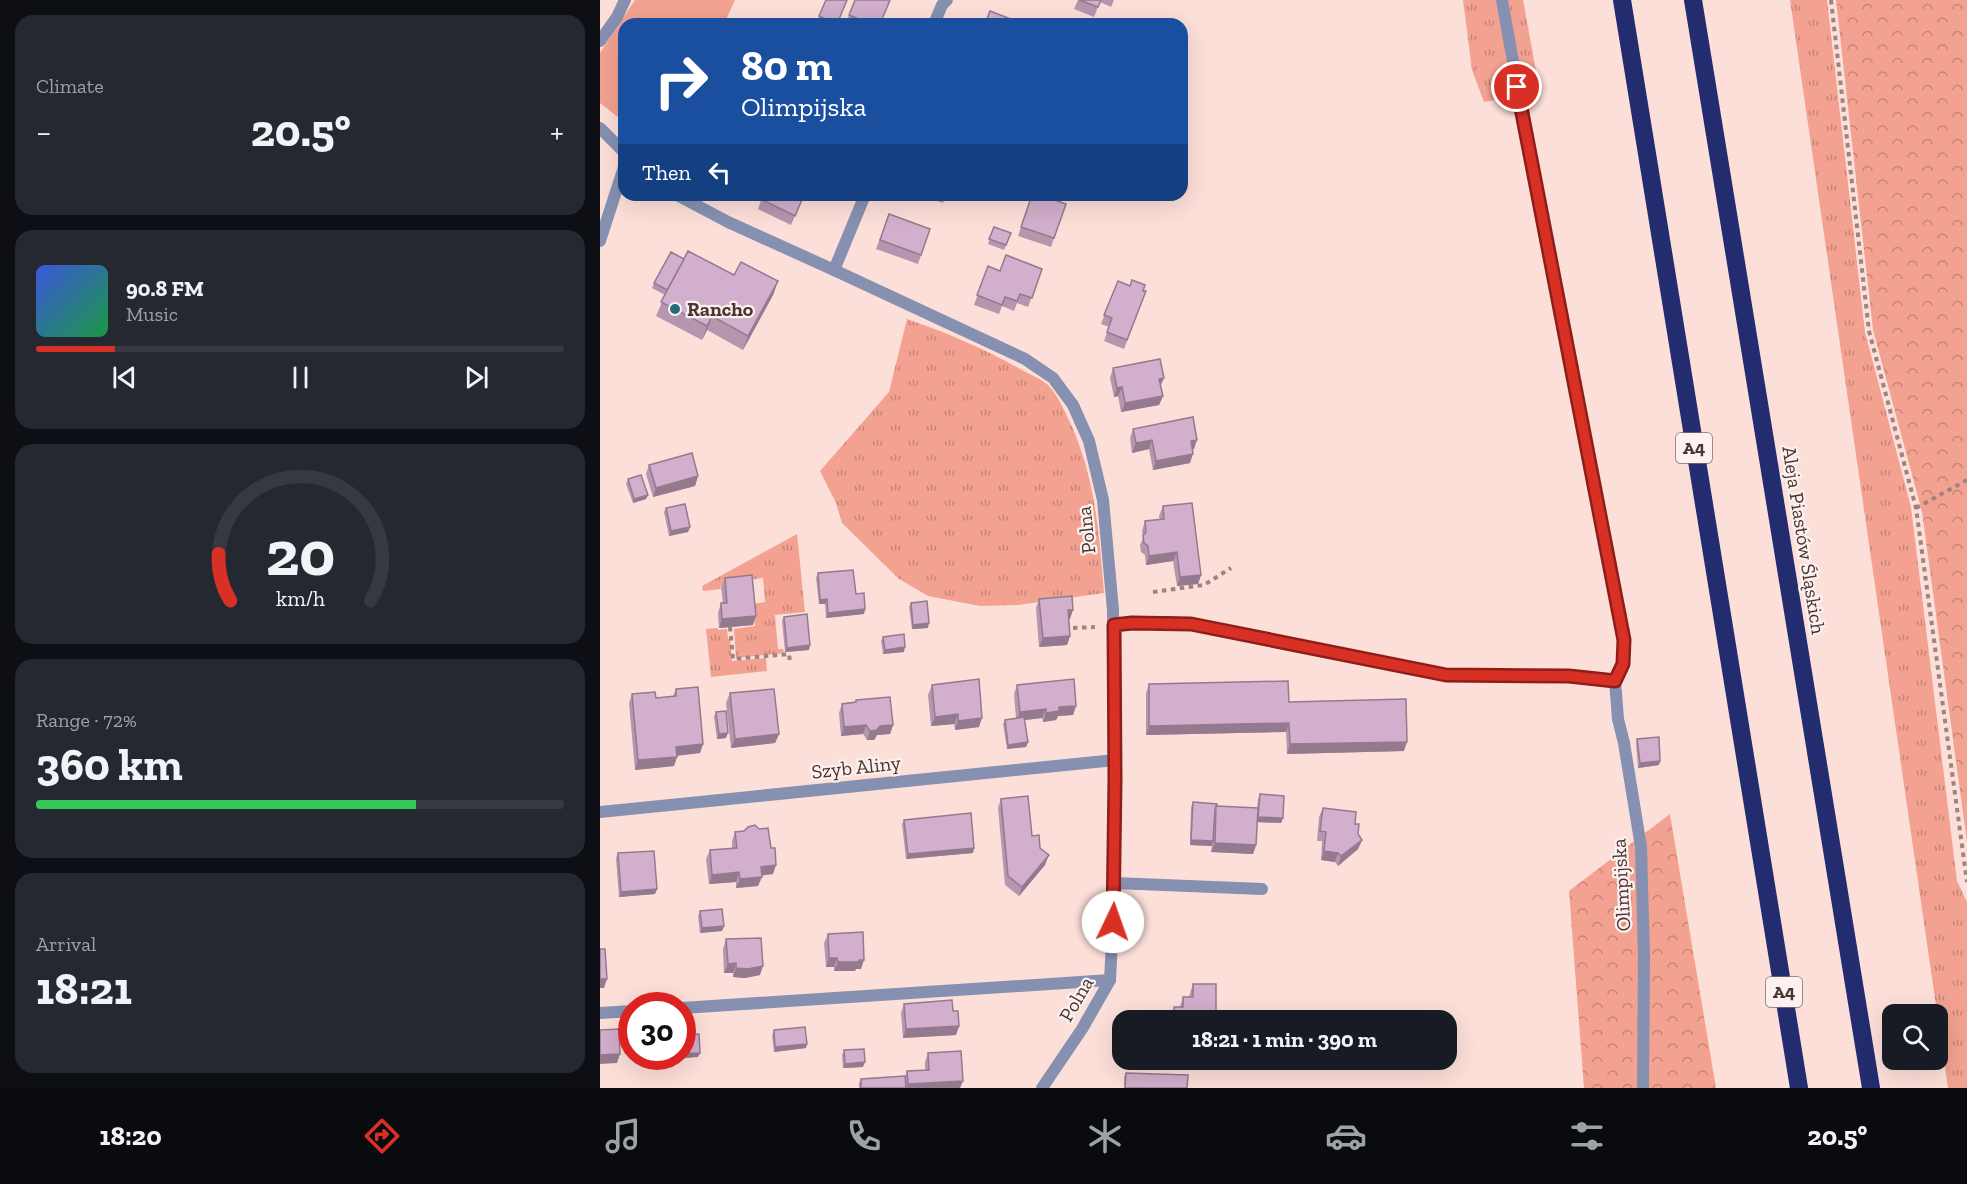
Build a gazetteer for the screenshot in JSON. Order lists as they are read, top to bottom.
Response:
{
  "streets": {
    "highway": ["A4", "Aleja Piastów Śląskich"],
    "street": ["Polna", "Szyb Aliny", "Olimpijska"]
  },
  "crossings": [
    ["Polna", "Szyb Aliny"]
  ],
  "places": ["Rancho"],
  "page": {
    "tile": [
      "Climate",
      ["Range · 72%", "360 km"],
      ["Arrival", "18:21"]
    ],
    "turn": ["80 m", "Olimpijska"],
    "heat": ["−", "20.5°", "+"],
    "then": "Then",
    "song": ["90.8 FM", "Music"],
    "limit": "30",
    "trip": "18:21 · 1 min · 390 m",
    "tabs": ["18:20", "20.5°"],
    "gauge": ["20", "km/h"]
  }
}
